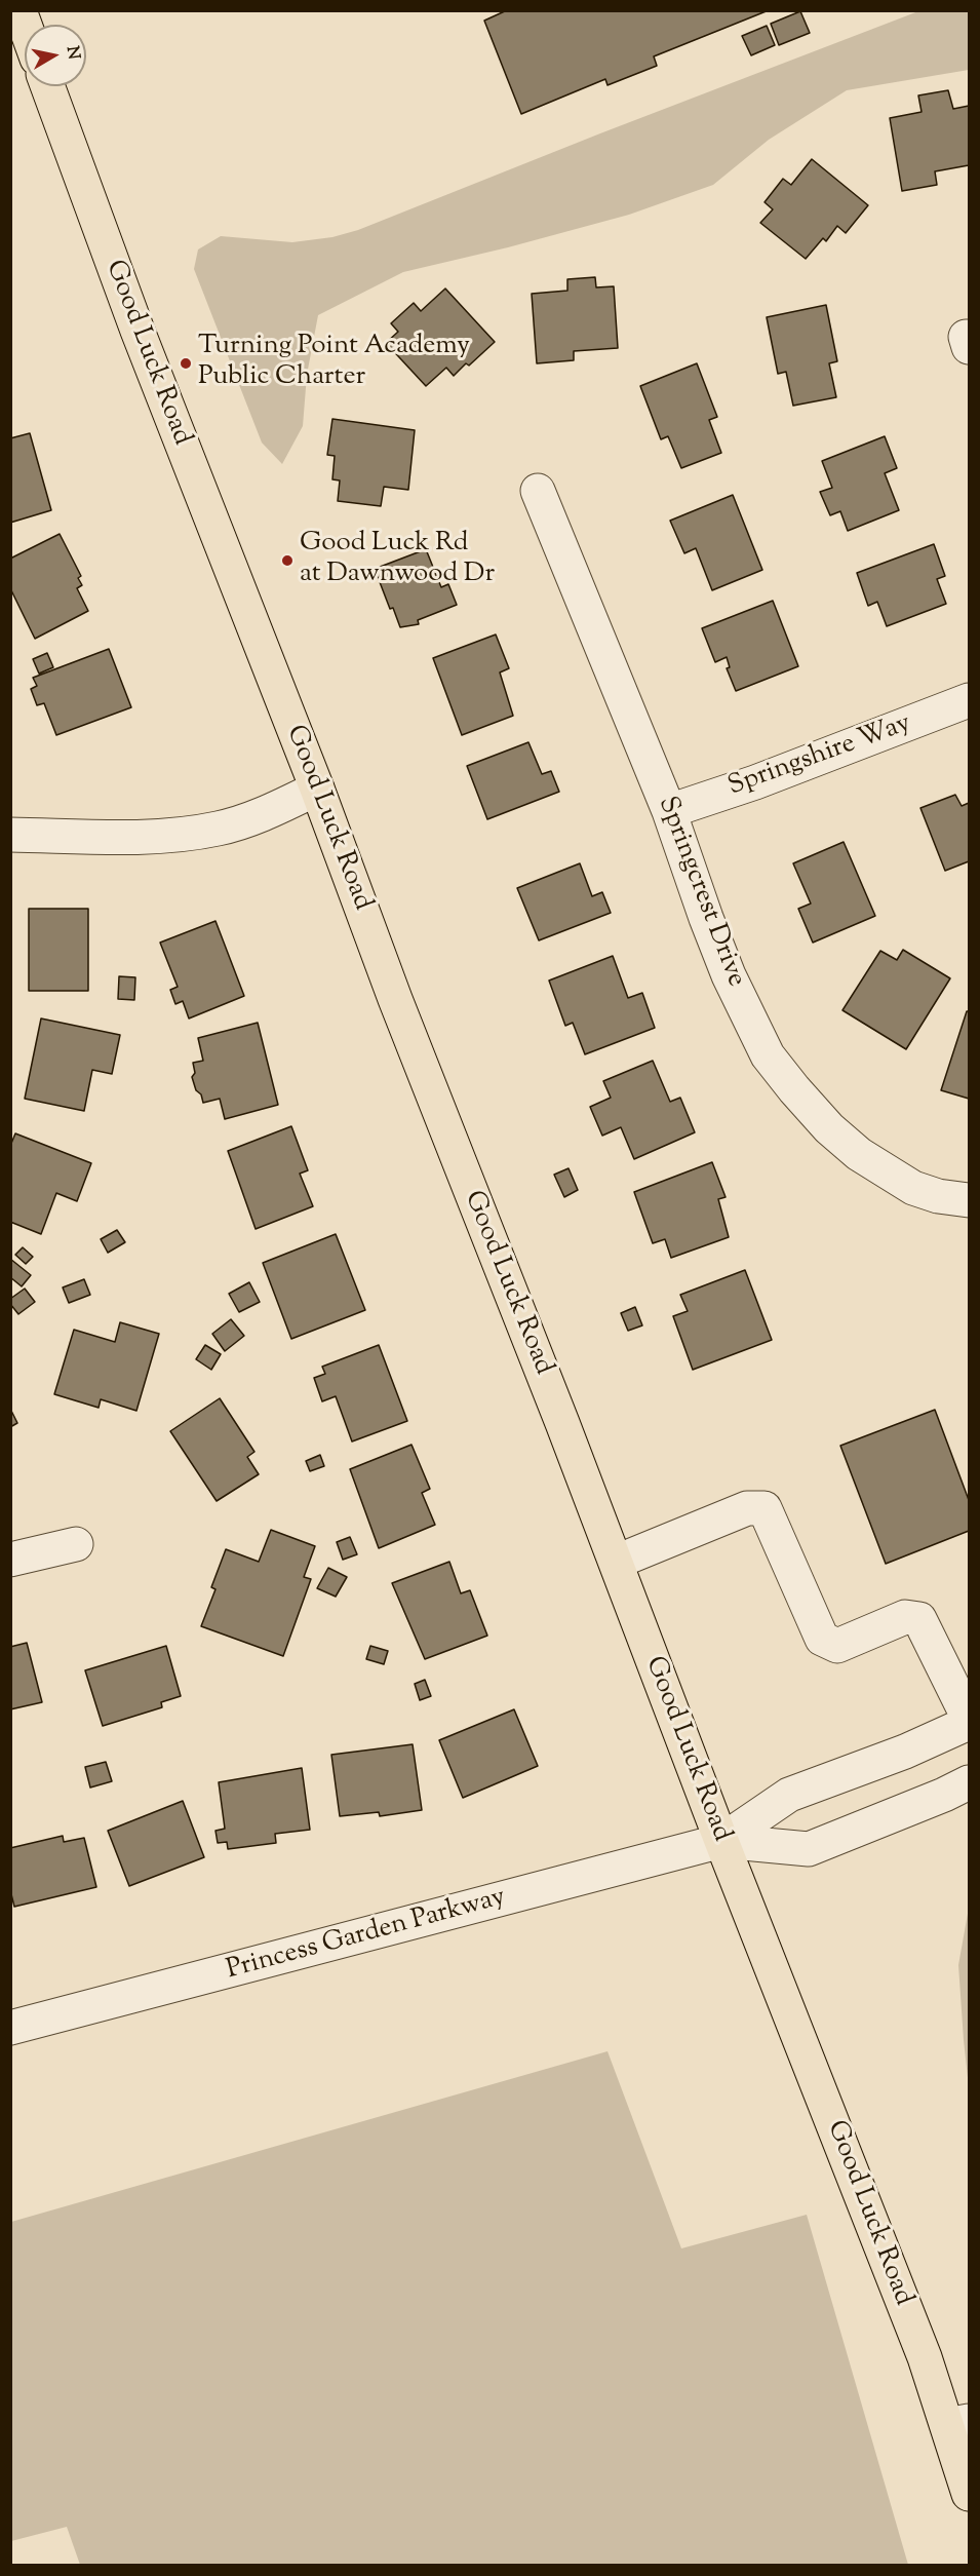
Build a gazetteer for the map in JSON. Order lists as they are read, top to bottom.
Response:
{
  "streets": {
    "main road": ["Good Luck Road"],
    "street": ["Springshire Way", "Springcrest Drive", "Princess Garden Parkway"]
  },
  "crossings": [
    ["Good Luck Road", "Princess Garden Parkway"],
    ["Springshire Way", "Springcrest Drive"]
  ],
  "places": ["Turning Point Academy Public Charter", "Good Luck Rd at Dawnwood Dr"],
  "north": "right"
}
